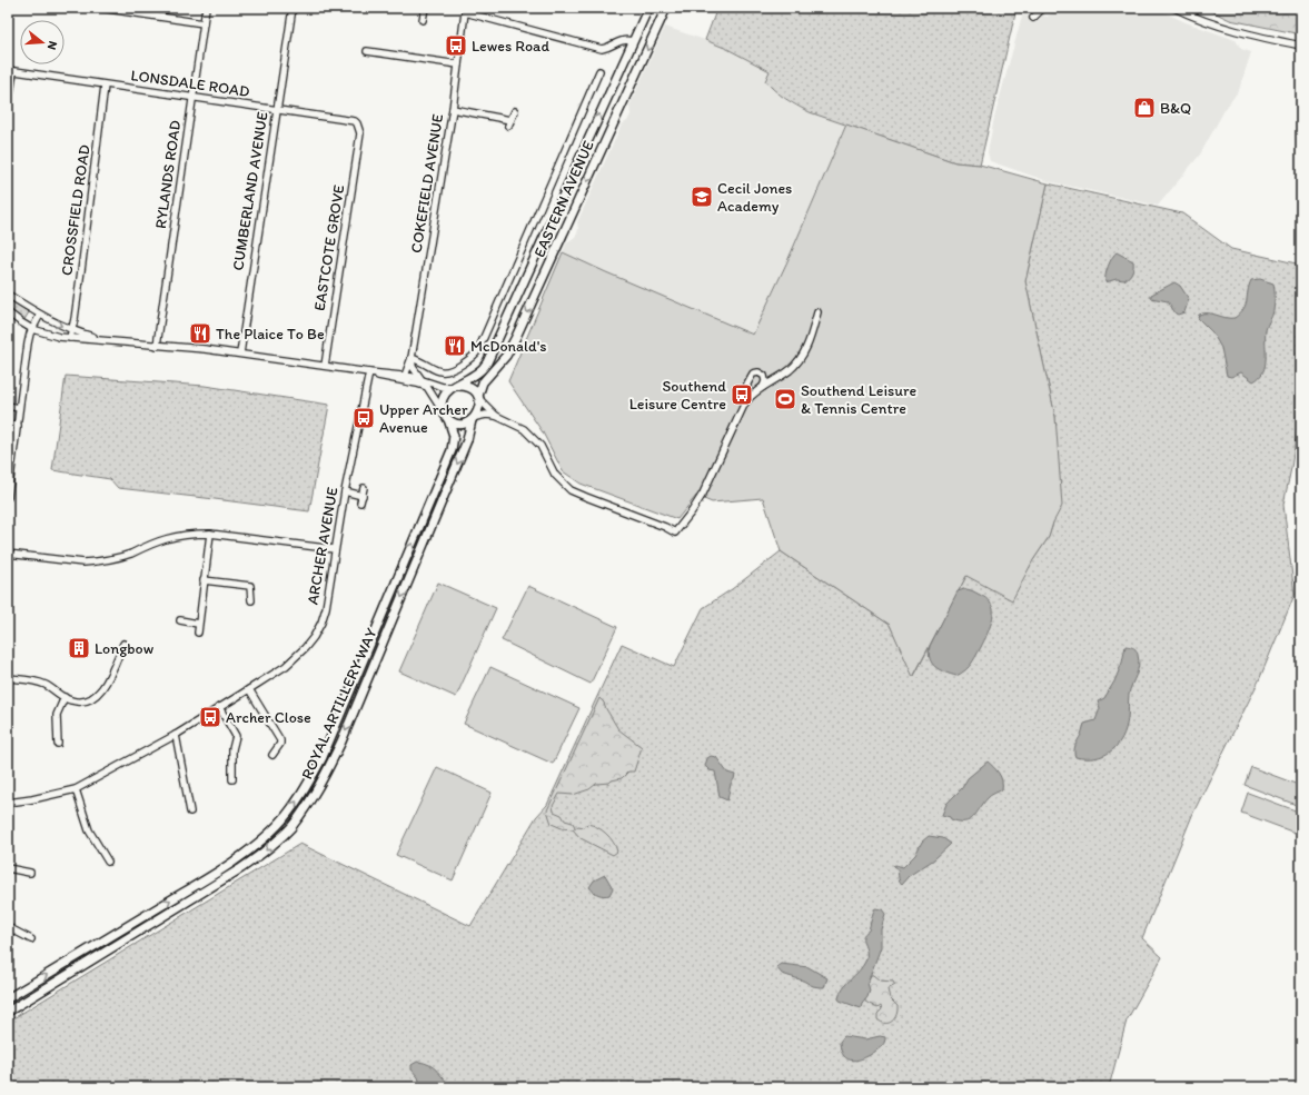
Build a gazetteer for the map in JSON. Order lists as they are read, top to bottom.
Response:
{
  "streets": {
    "main road": ["EASTERN AVENUE", "ROYAL ARTILLERY WAY"],
    "street": [
      "LONSDALE ROAD",
      "RYLANDS ROAD",
      "COKEFIELD AVENUE",
      "CUMBERLAND AVENUE",
      "CROSSFIELD ROAD",
      "EASTCOTE GROVE",
      "ARCHER AVENUE"
    ]
  },
  "crossings": [
    ["LONSDALE ROAD", "RYLANDS ROAD"],
    ["LONSDALE ROAD", "CUMBERLAND AVENUE"],
    ["LONSDALE ROAD", "CROSSFIELD ROAD"],
    ["LONSDALE ROAD", "EASTCOTE GROVE"],
    ["EASTERN AVENUE", "ROYAL ARTILLERY WAY"]
  ],
  "places": {
    "bus stop": [
      "Lewes Road",
      "Southend Leisure Centre",
      "Upper Archer Avenue",
      "Archer Close"
    ],
    "shop": ["B&Q"],
    "school or university": ["Cecil Jones Academy"],
    "restaurant": ["The Plaice To Be", "McDonald's"],
    "sports": ["Southend Leisure & Tennis Centre"],
    "building": ["Longbow"]
  },
  "north": "right"
}
